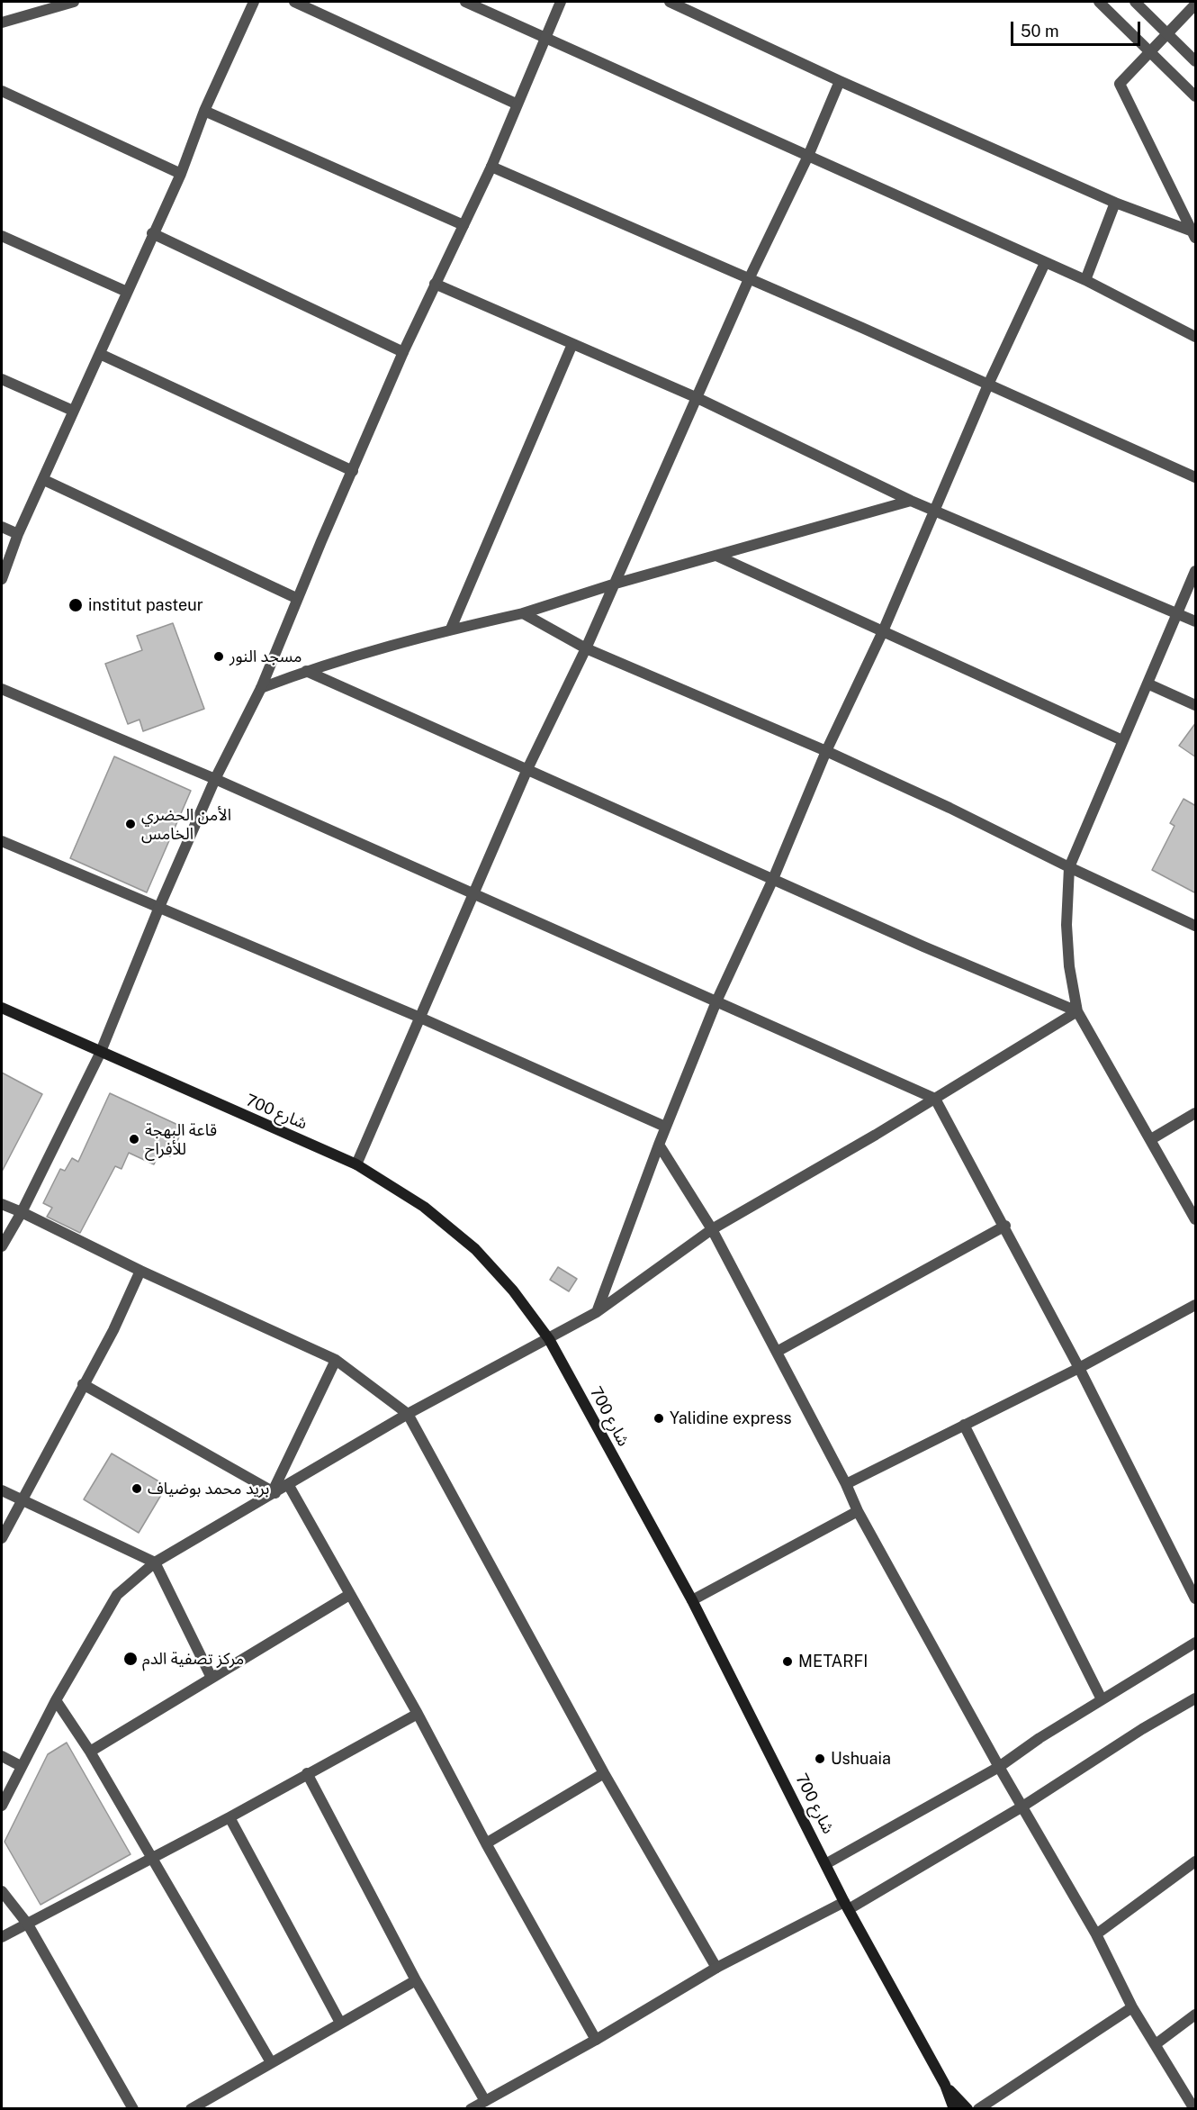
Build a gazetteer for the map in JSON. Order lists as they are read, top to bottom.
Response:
{
  "streets": {
    "main road": ["شارع 700"]
  },
  "places": [
    "institut pasteur",
    "مسجد النور",
    "الأمن الحضري الخامس",
    "قاعة البهجة للأفراح",
    "Yalidine express",
    "بريد محمد بوضياف",
    "مركز تصفية الدم",
    "METARFI",
    "Ushuaia"
  ],
  "scale_bar": "50 m"
}
